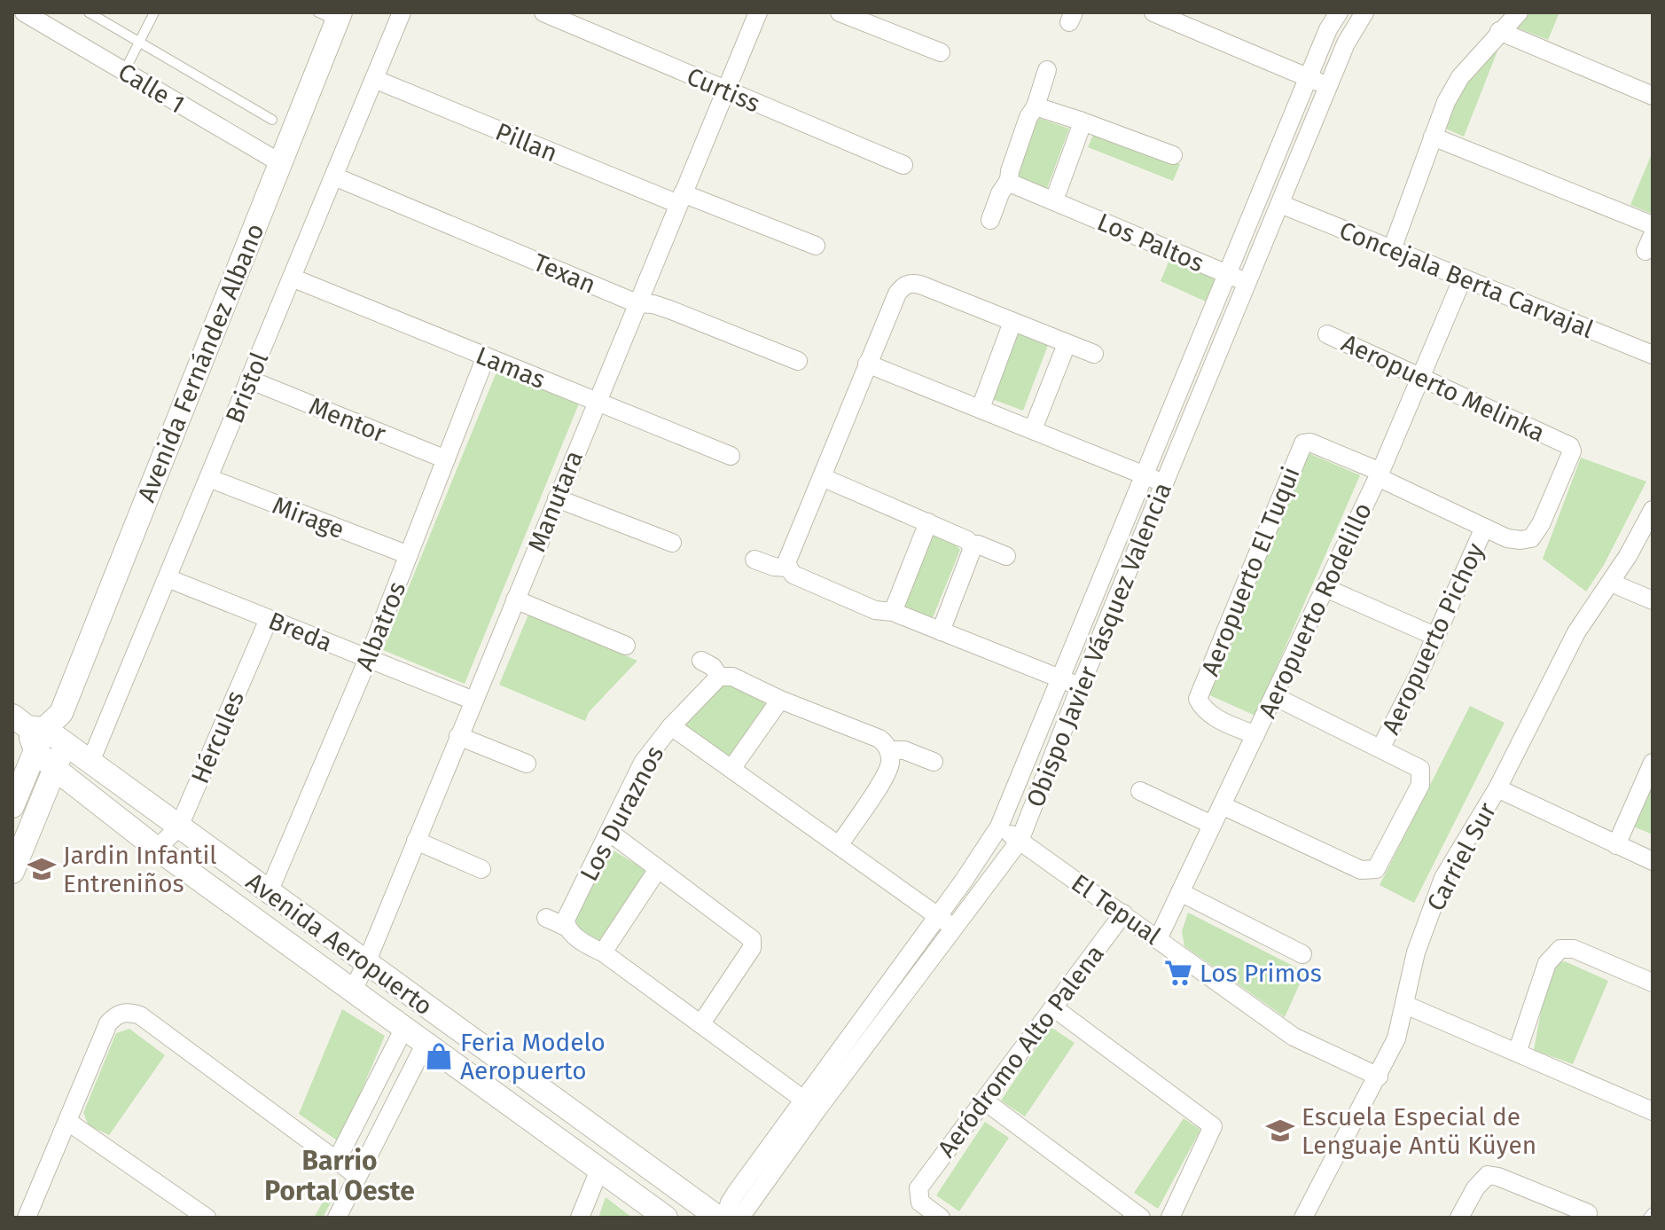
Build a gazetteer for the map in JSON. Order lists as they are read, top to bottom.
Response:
{
  "streets": {
    "street": [
      "Calle 1",
      "Curtiss",
      "Pillan",
      "Los Paltos",
      "Texan",
      "Concejala Berta Carvajal",
      "Avenida Fernández Albano",
      "Lamas",
      "Bristol",
      "Aeropuerto Melinka",
      "Mentor",
      "Manutara",
      "Mirage",
      "Aeropuerto El Tuqui",
      "Aeropuerto Rodelillo",
      "Albatros",
      "Breda",
      "Aeropuerto Pichoy",
      "Obispo Javier Vásquez Valencia",
      "Hércules",
      "Los Duraznos",
      "Carriel Sur",
      "El Tepual",
      "Avenida Aeropuerto",
      "Aeródromo Alto Palena"
    ]
  },
  "crossings": [
    ["Calle 1", "Avenida Fernández Albano"],
    ["Curtiss", "Manutara"],
    ["Pillan", "Bristol"],
    ["Pillan", "Manutara"],
    ["Los Paltos", "Obispo Javier Vásquez Valencia"],
    ["Texan", "Bristol"],
    ["Texan", "Manutara"],
    ["Concejala Berta Carvajal", "Aeropuerto Rodelillo"],
    ["Concejala Berta Carvajal", "Obispo Javier Vásquez Valencia"],
    ["Avenida Fernández Albano", "Avenida Aeropuerto"],
    ["Lamas", "Bristol"],
    ["Lamas", "Manutara"],
    ["Lamas", "Albatros"],
    ["Bristol", "Mentor"],
    ["Bristol", "Mirage"],
    ["Bristol", "Breda"],
    ["Bristol", "Avenida Aeropuerto"],
    ["Aeropuerto Melinka", "Aeropuerto Rodelillo"],
    ["Aeropuerto Melinka", "Aeropuerto Pichoy"],
    ["Mentor", "Albatros"],
    ["Manutara", "Breda"],
    ["Manutara", "Avenida Aeropuerto"],
    ["Mirage", "Albatros"],
    ["Aeropuerto El Tuqui", "Aeropuerto Rodelillo"],
    ["Aeropuerto Rodelillo", "Aeropuerto Pichoy"],
    ["Aeropuerto Rodelillo", "El Tepual"],
    ["Albatros", "Breda"],
    ["Albatros", "Avenida Aeropuerto"],
    ["Breda", "Hércules"],
    ["Obispo Javier Vásquez Valencia", "El Tepual"],
    ["Hércules", "Avenida Aeropuerto"],
    ["Carriel Sur", "El Tepual"],
    ["El Tepual", "Aeródromo Alto Palena"]
  ],
  "districts": ["Barrio Portal Oeste"],
  "places": {
    "school or university": ["Jardin Infantil Entreniños", "Escuela Especial de Lenguaje Antü Küyen"],
    "supermarket": ["Los Primos"],
    "shop": ["Feria Modelo Aeropuerto"]
  }
}
